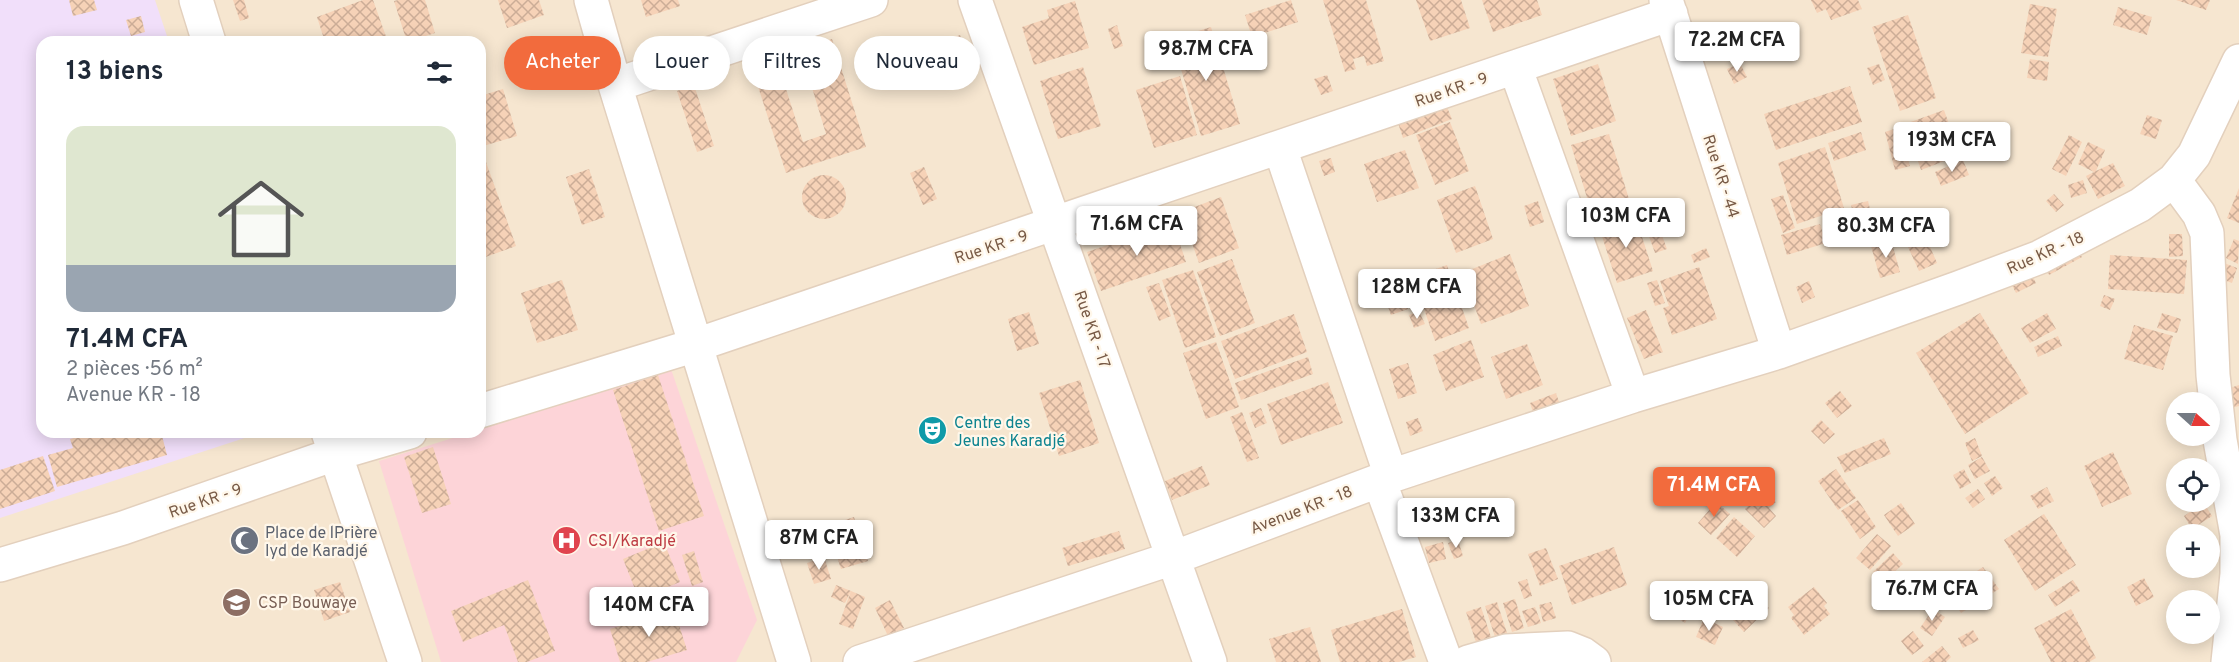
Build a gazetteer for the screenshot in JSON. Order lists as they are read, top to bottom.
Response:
{
  "streets": {
    "street": [
      "Rue KR - 9",
      "Rue KR - 44",
      "Rue KR - 18",
      "Rue KR - 17",
      "Avenue KR - 18"
    ]
  },
  "crossings": [
    ["Rue KR - 9", "Rue KR - 44"],
    ["Rue KR - 9", "Rue KR - 17"],
    ["Rue KR - 44", "Rue KR - 18"],
    ["Rue KR - 44", "Avenue KR - 18"],
    ["Rue KR - 18", "Avenue KR - 18"],
    ["Rue KR - 17", "Avenue KR - 18"]
  ],
  "places": {
    "theatre": ["Centre des Jeunes Karadjé"],
    "hospital": ["CSI/Karadjé"],
    "mosque": ["Place de lPrière Iyd de Karadjé"],
    "school or university": ["CSP Bouwaye"]
  },
  "north": "right",
  "page": {
    "price": [
      "72.2M CFA",
      "98.7M CFA",
      "193M CFA",
      "103M CFA",
      "71.6M CFA",
      "80.3M CFA",
      "128M CFA",
      "71.4M CFA",
      "133M CFA",
      "87M CFA",
      "76.7M CFA",
      "105M CFA",
      "140M CFA"
    ],
    "chip": [
      "Acheter",
      "Louer",
      "Filtres",
      "Nouveau"
    ],
    "heading": "13 biens",
    "list": [
      {
        "name": "71.4M CFA",
        "note": "2 pièces · 56 m² · Avenue KR - 18"
      }
    ],
    "map_buttons": ["+", "−"]
  }
}
